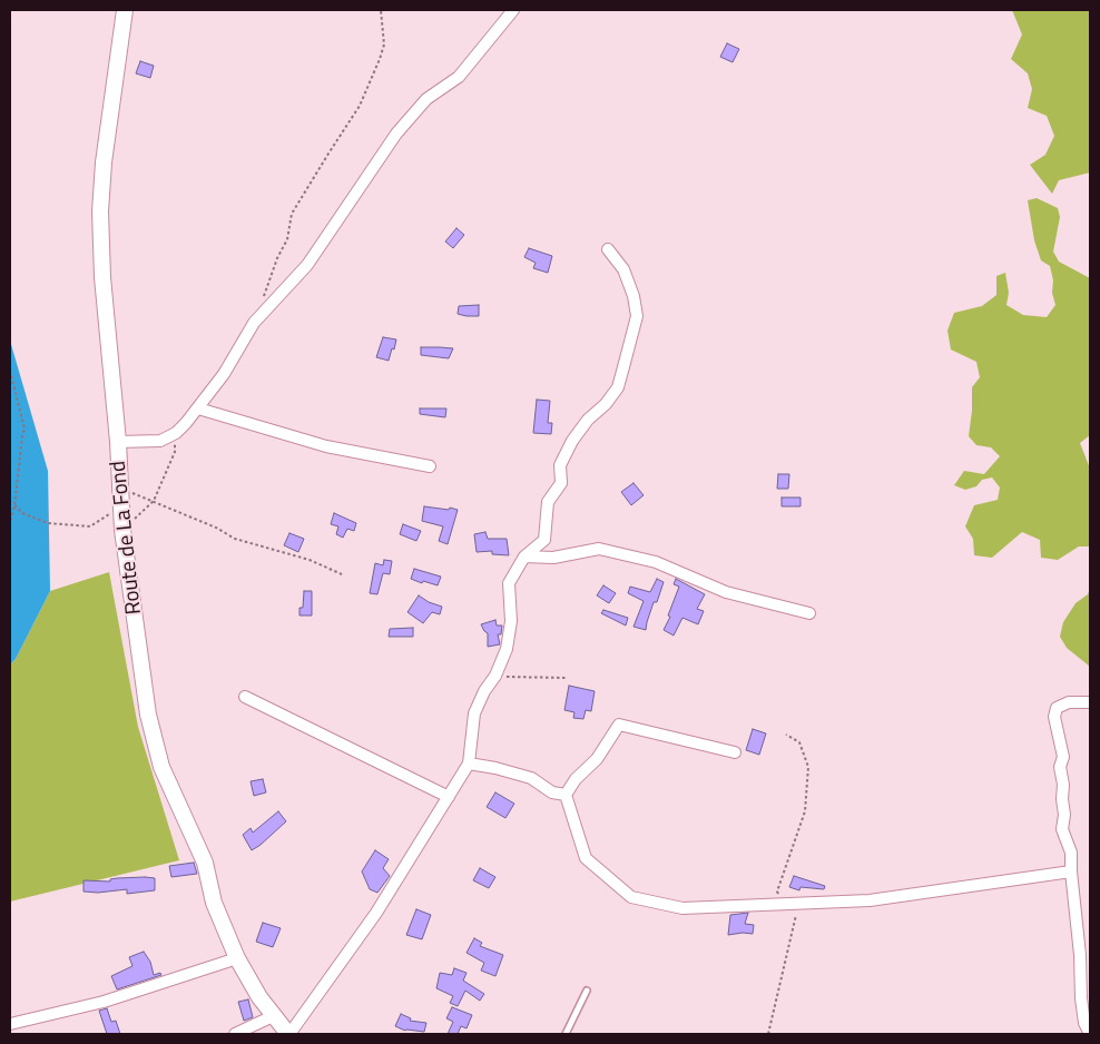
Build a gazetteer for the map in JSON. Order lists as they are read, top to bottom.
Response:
{
  "streets": {
    "street": ["Route de La Fond"]
  }
}
